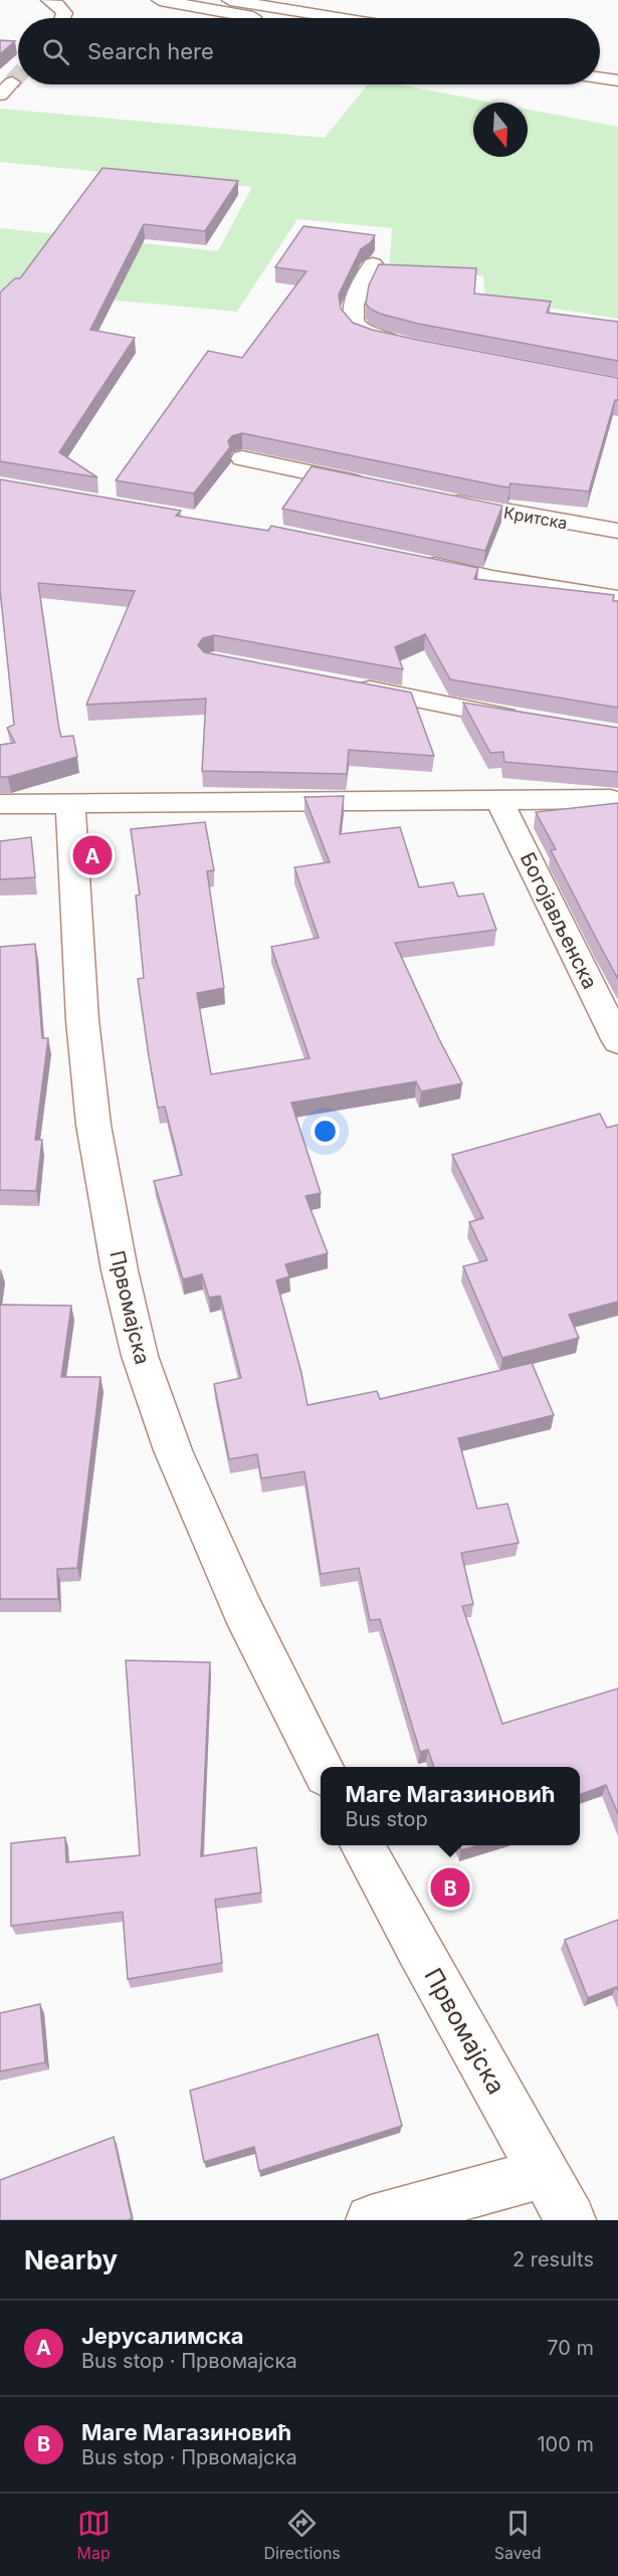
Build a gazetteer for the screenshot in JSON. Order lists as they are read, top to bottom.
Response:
{
  "streets": {
    "main road": ["Критска", "Богојављенска", "Првомајска"]
  },
  "north": "bottom",
  "page": {
    "search": "Search here",
    "pins": ["A", "B"],
    "popup": ["Маге Магазиновић", "Bus stop"],
    "heading": ["Nearby", "2 results"],
    "list": [
      {
        "mark": "A",
        "name": "Јерусалимска",
        "note": "Bus stop · Првомајска",
        "value": "70 m"
      },
      {
        "mark": "B",
        "name": "Маге Магазиновић",
        "note": "Bus stop · Првомајска",
        "value": "100 m"
      }
    ],
    "nav": ["Map", "Directions", "Saved"]
  }
}
